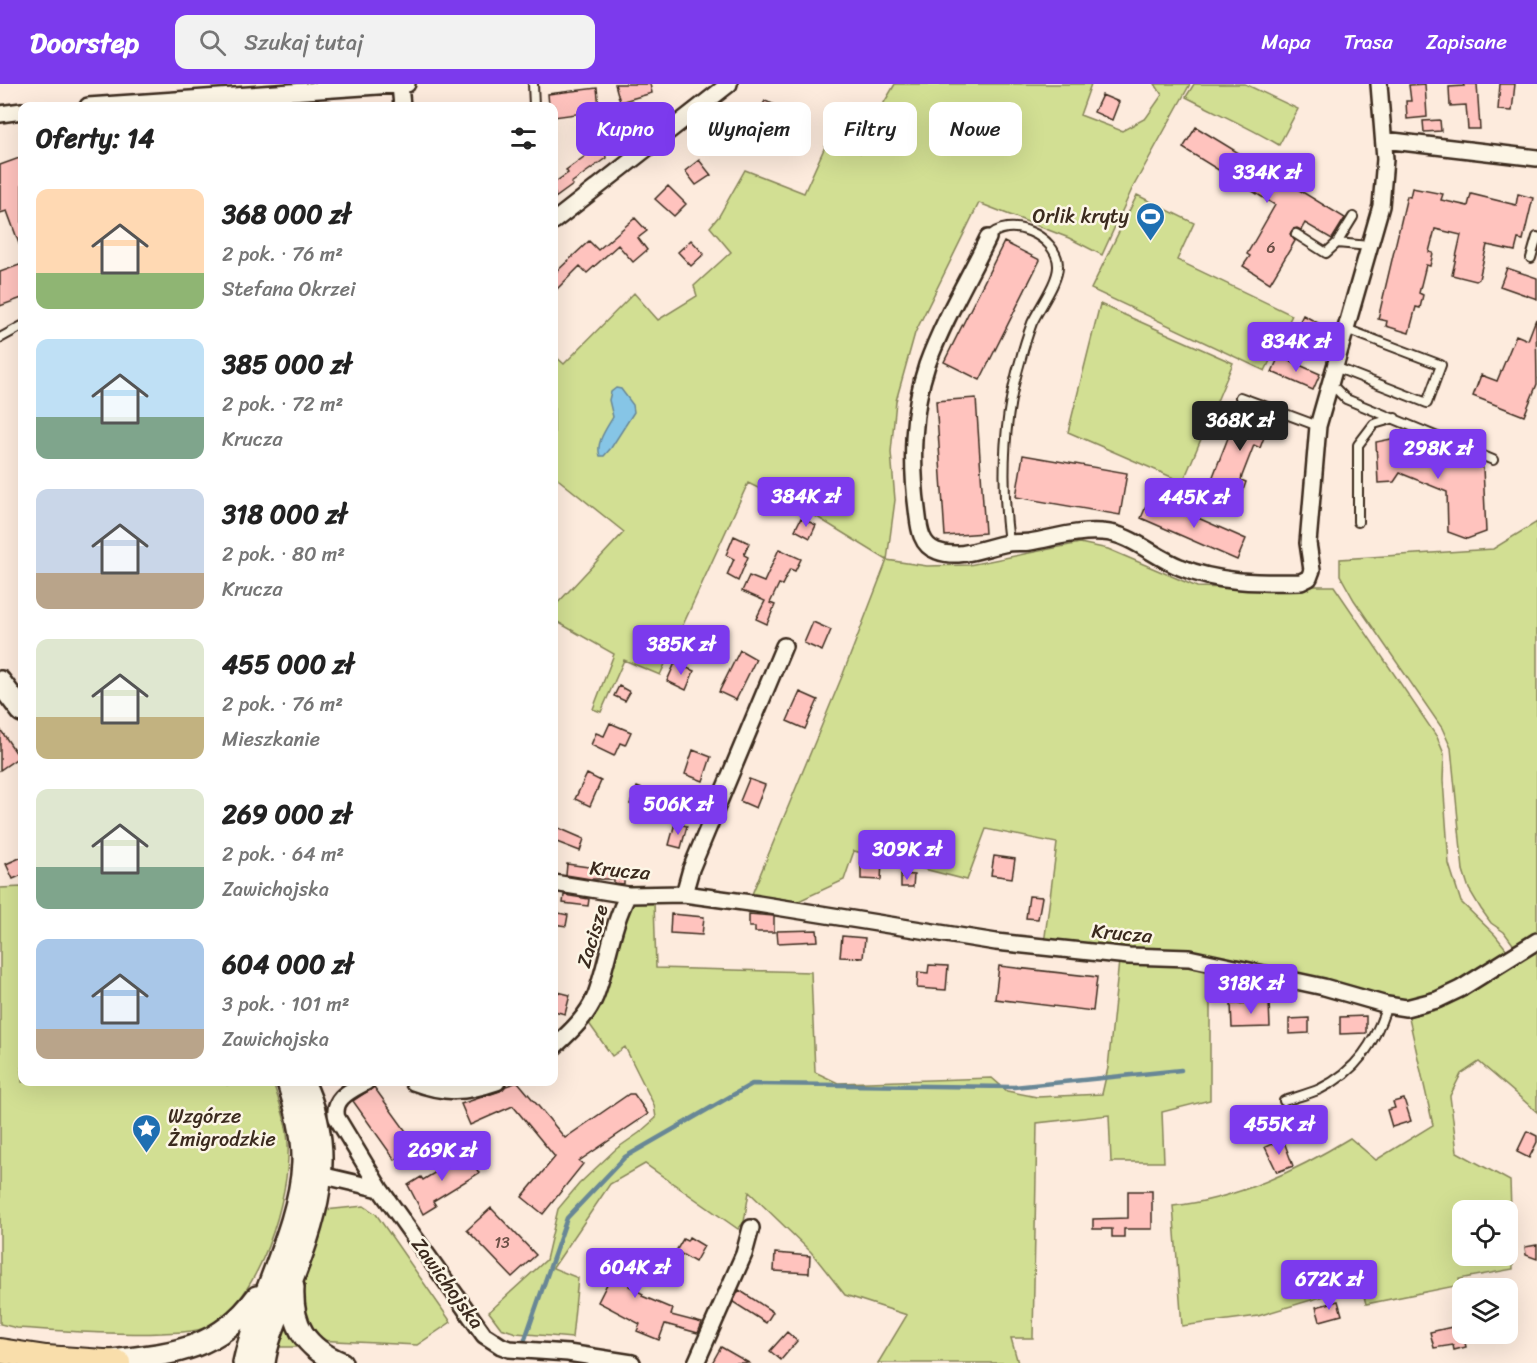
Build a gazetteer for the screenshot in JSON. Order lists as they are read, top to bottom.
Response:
{
  "streets": {
    "street": ["Krucza", "Zacisze", "Zawichojska"]
  },
  "crossings": [
    ["Krucza", "Zacisze"]
  ],
  "places": {
    "sports": ["Orlik kryty"],
    "place": ["Wzgórze Żmigrodzkie"]
  },
  "house_numbers": ["6", "13"],
  "page": {
    "header": "Doorstep",
    "search": "Szukaj tutaj",
    "nav": ["Mapa", "Trasa", "Zapisane"],
    "chip": [
      "Kupno",
      "Wynajem",
      "Filtry",
      "Nowe"
    ],
    "heading": "Oferty: 14",
    "price": [
      "334K zł",
      "834K zł",
      "368K zł",
      "298K zł",
      "384K zł",
      "445K zł",
      "385K zł",
      "506K zł",
      "309K zł",
      "318K zł",
      "455K zł",
      "269K zł",
      "604K zł",
      "672K zł"
    ],
    "list": [
      {
        "name": "368 000 zł",
        "note": "2 pok. · 76 m² · Stefana Okrzei"
      },
      {
        "name": "385 000 zł",
        "note": "2 pok. · 72 m² · Krucza"
      },
      {
        "name": "318 000 zł",
        "note": "2 pok. · 80 m² · Krucza"
      },
      {
        "name": "455 000 zł",
        "note": "2 pok. · 76 m² · Mieszkanie"
      },
      {
        "name": "269 000 zł",
        "note": "2 pok. · 64 m² · Zawichojska"
      },
      {
        "name": "604 000 zł",
        "note": "3 pok. · 101 m² · Zawichojska"
      }
    ]
  }
}
